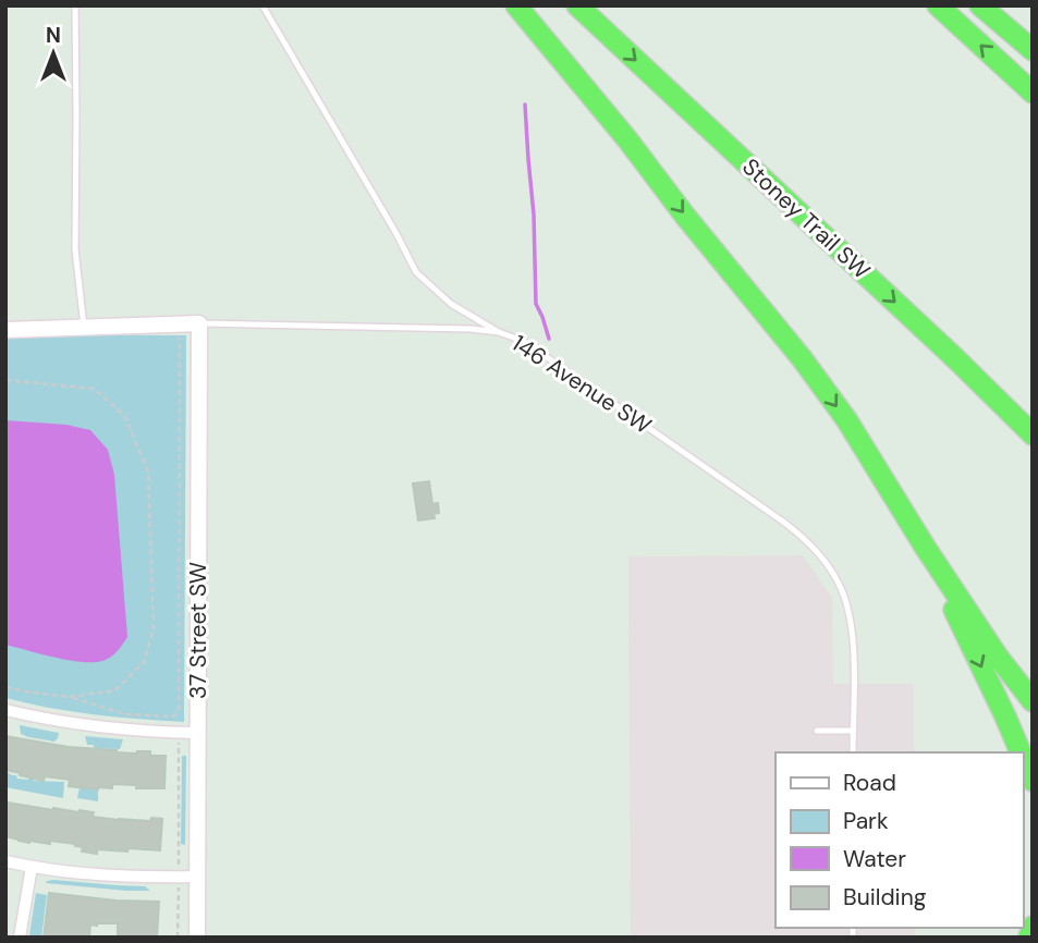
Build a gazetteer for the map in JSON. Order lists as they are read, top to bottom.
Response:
{
  "streets": {
    "highway": ["Stoney Trail SW"],
    "street": ["146 Avenue SW", "37 Street SW"]
  },
  "crossings": [
    ["146 Avenue SW", "37 Street SW"]
  ],
  "legend": [
    "Road",
    "Park",
    "Water",
    "Building"
  ],
  "north": "top"
}
